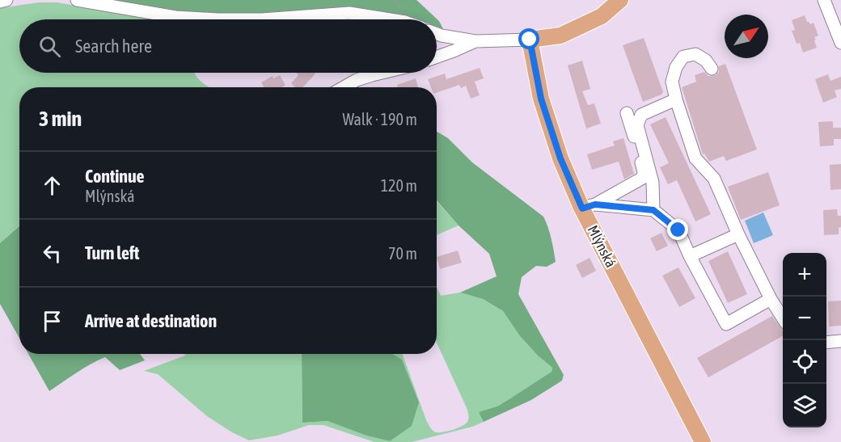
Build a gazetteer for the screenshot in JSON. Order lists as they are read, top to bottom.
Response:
{
  "streets": {
    "main road": ["Mlýnská"]
  },
  "north": "top right",
  "page": {
    "search": "Search here",
    "heading": ["3 min", "Walk · 190 m"],
    "list": [
      ["Continue", "Mlýnská", "120 m"],
      ["Turn left", "70 m"],
      "Arrive at destination"
    ],
    "map_buttons": ["+", "−"]
  }
}
